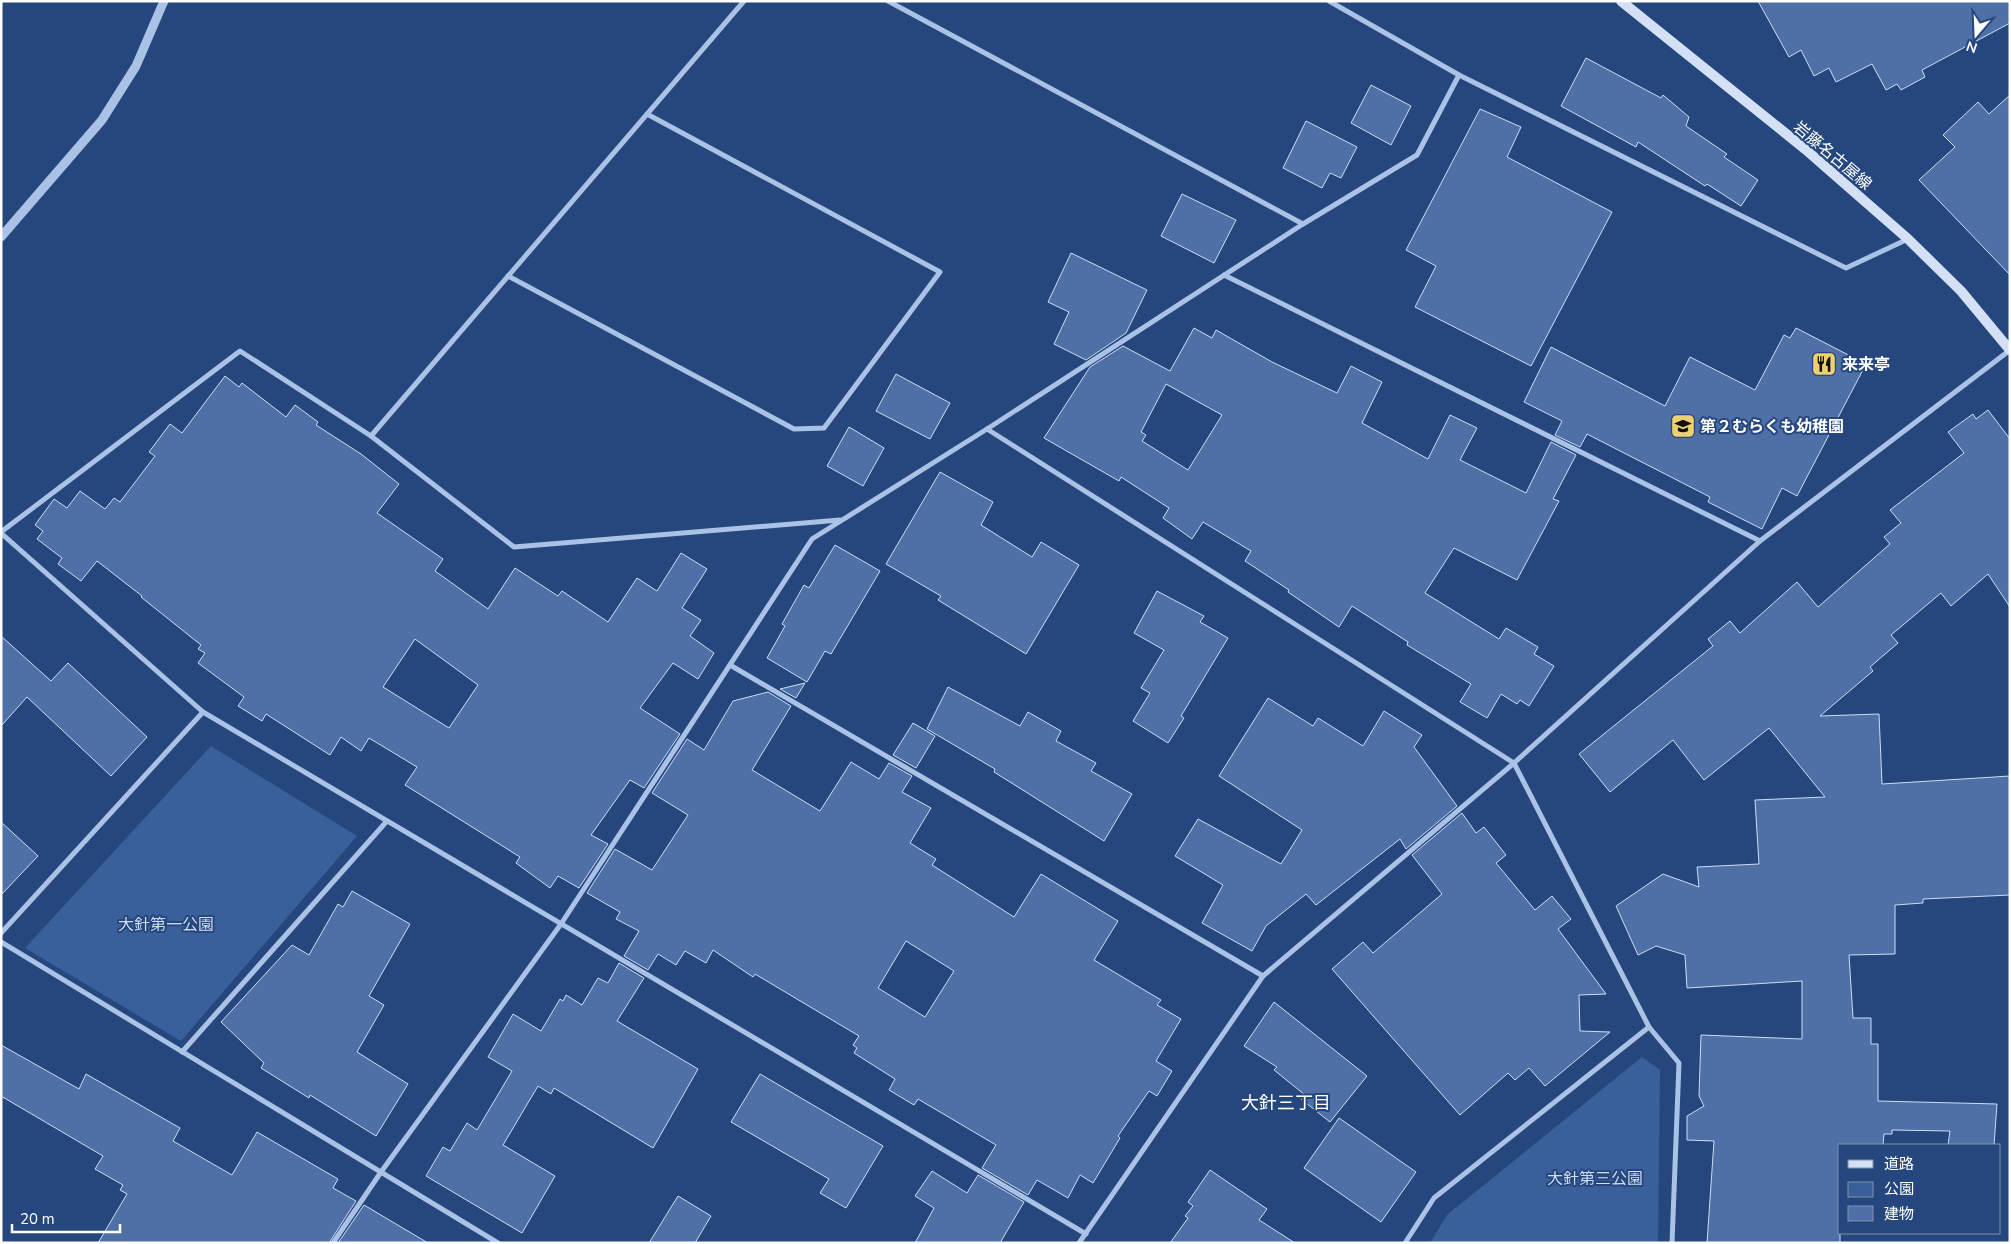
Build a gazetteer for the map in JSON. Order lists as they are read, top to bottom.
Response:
{
  "streets": {
    "main road": ["岩藤名古屋線"]
  },
  "districts": ["大針三丁目"],
  "parks": ["大針第一公園", "大針第三公園"],
  "places": {
    "restaurant": ["来来亭"],
    "school or university": ["第２むらくも幼稚園"]
  },
  "legend": ["道路", "公園", "建物"],
  "scale_bar": "20 m",
  "north": "bottom"
}
